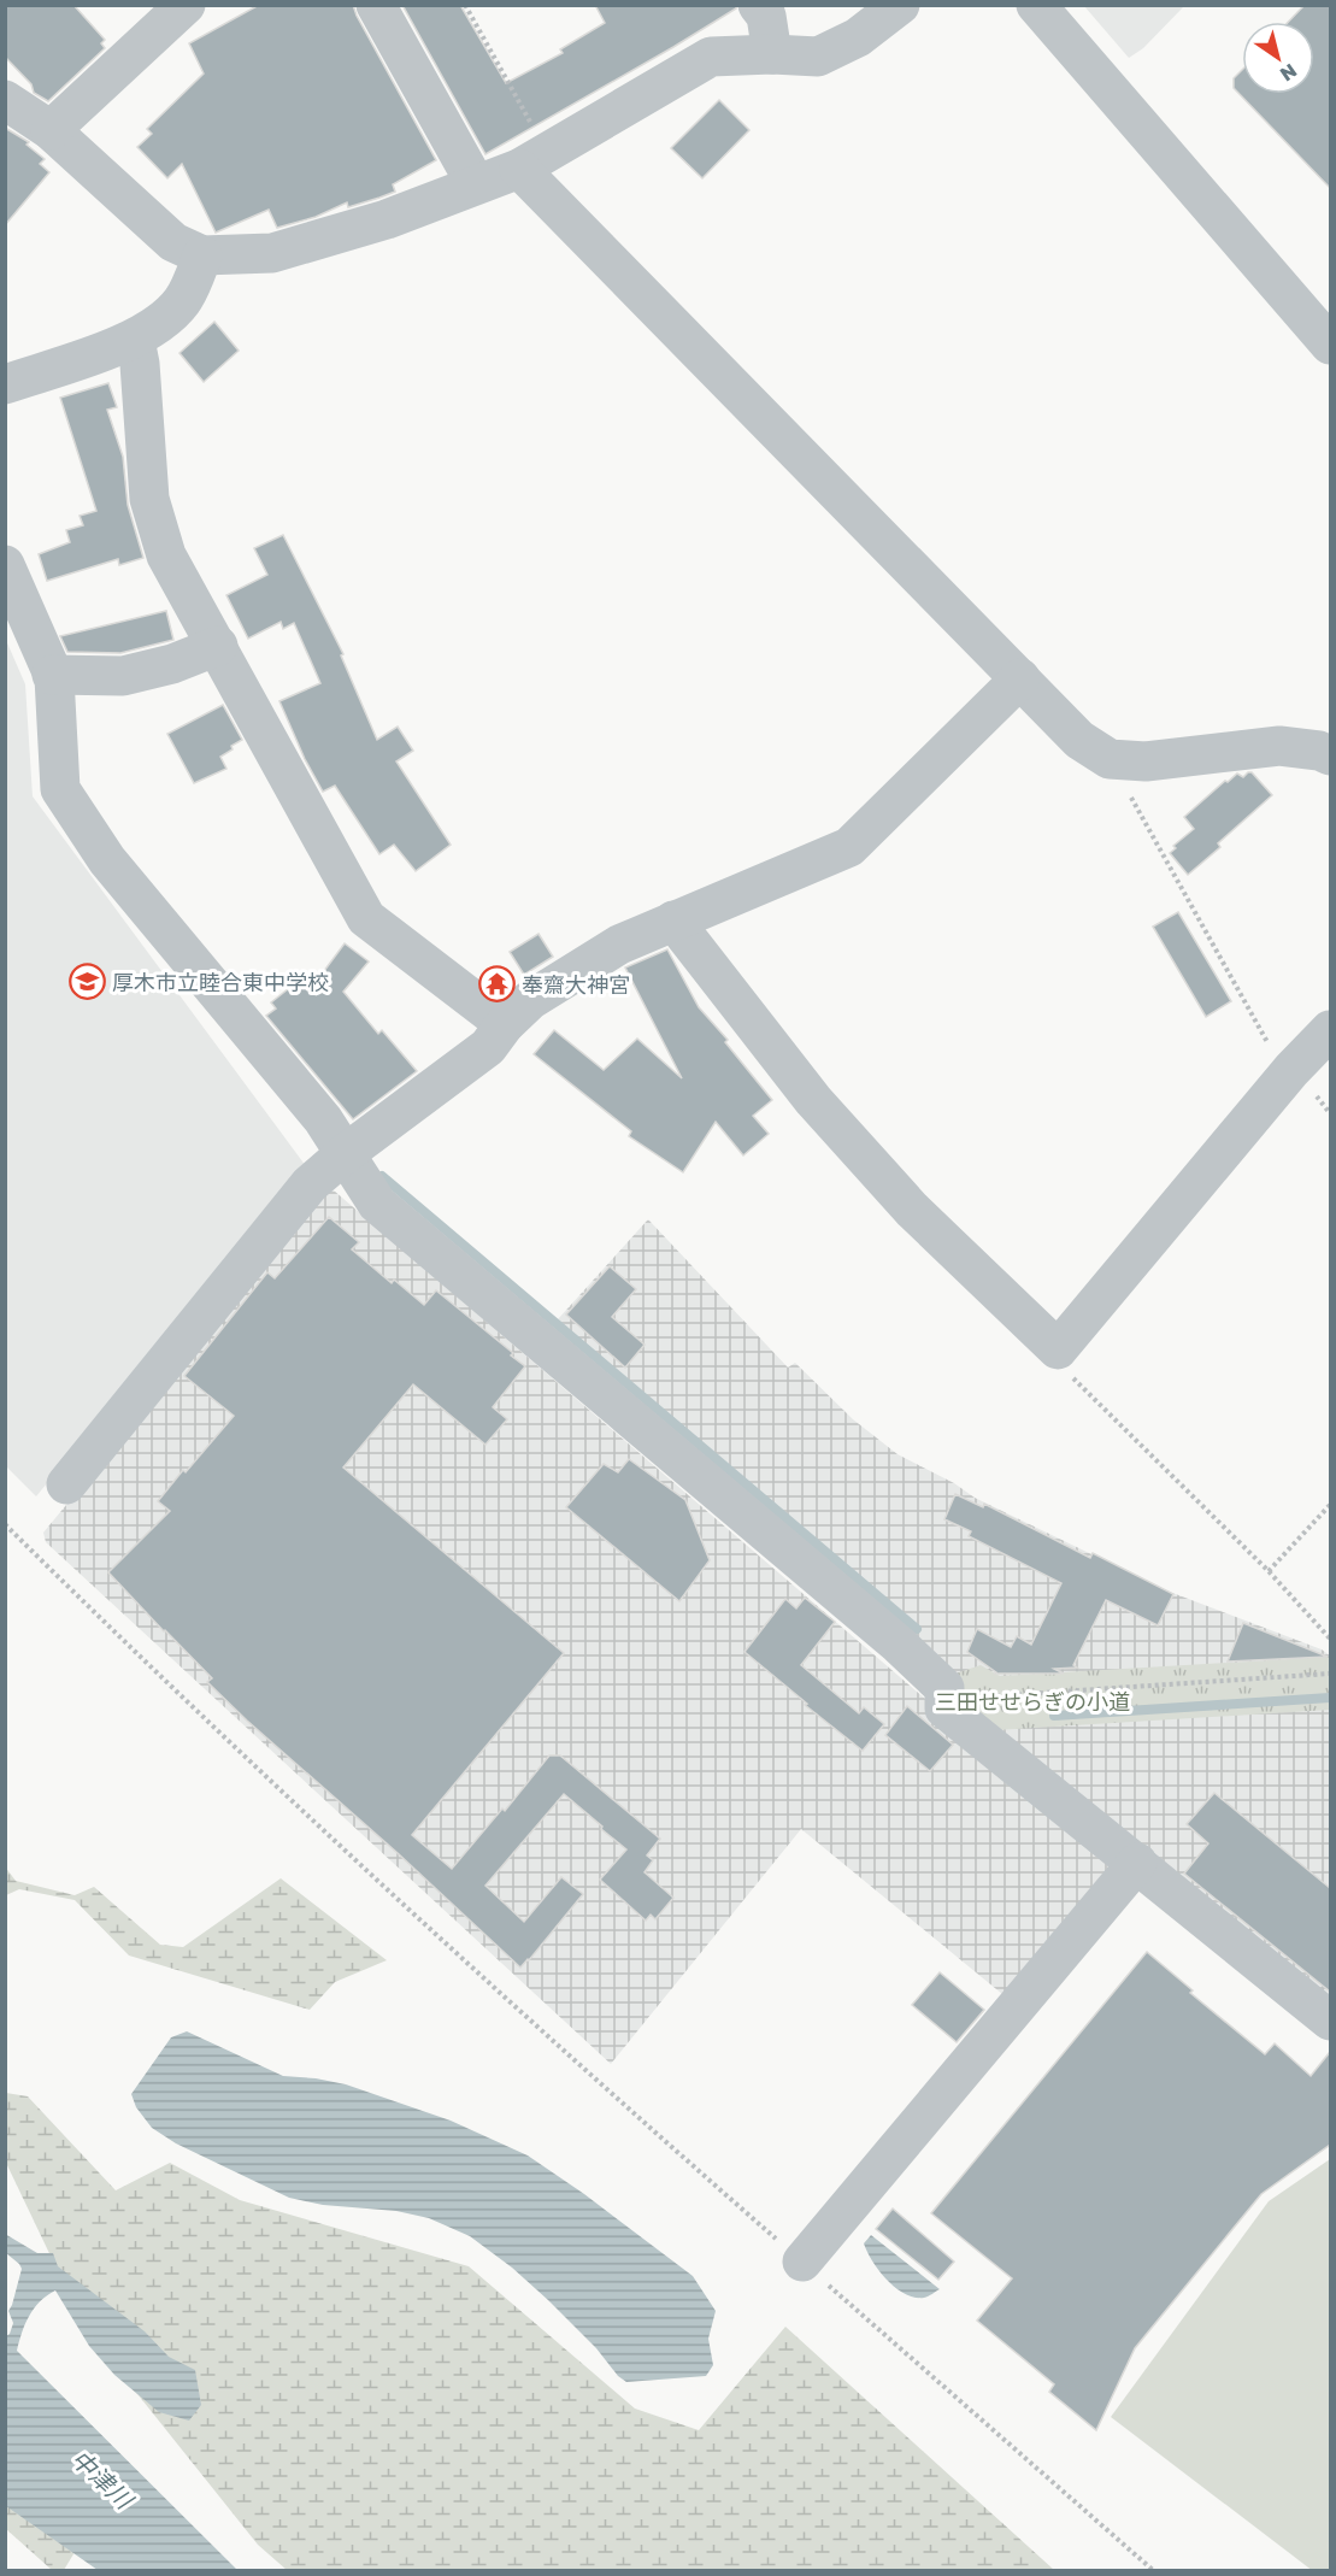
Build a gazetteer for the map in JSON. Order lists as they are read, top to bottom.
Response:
{
  "water": ["中津川"],
  "parks": ["三田せせらぎの小道"],
  "places": {
    "school or university": ["厚木市立睦合東中学校"],
    "temple": ["奉齋大神宮"]
  },
  "north": "bottom right"
}
